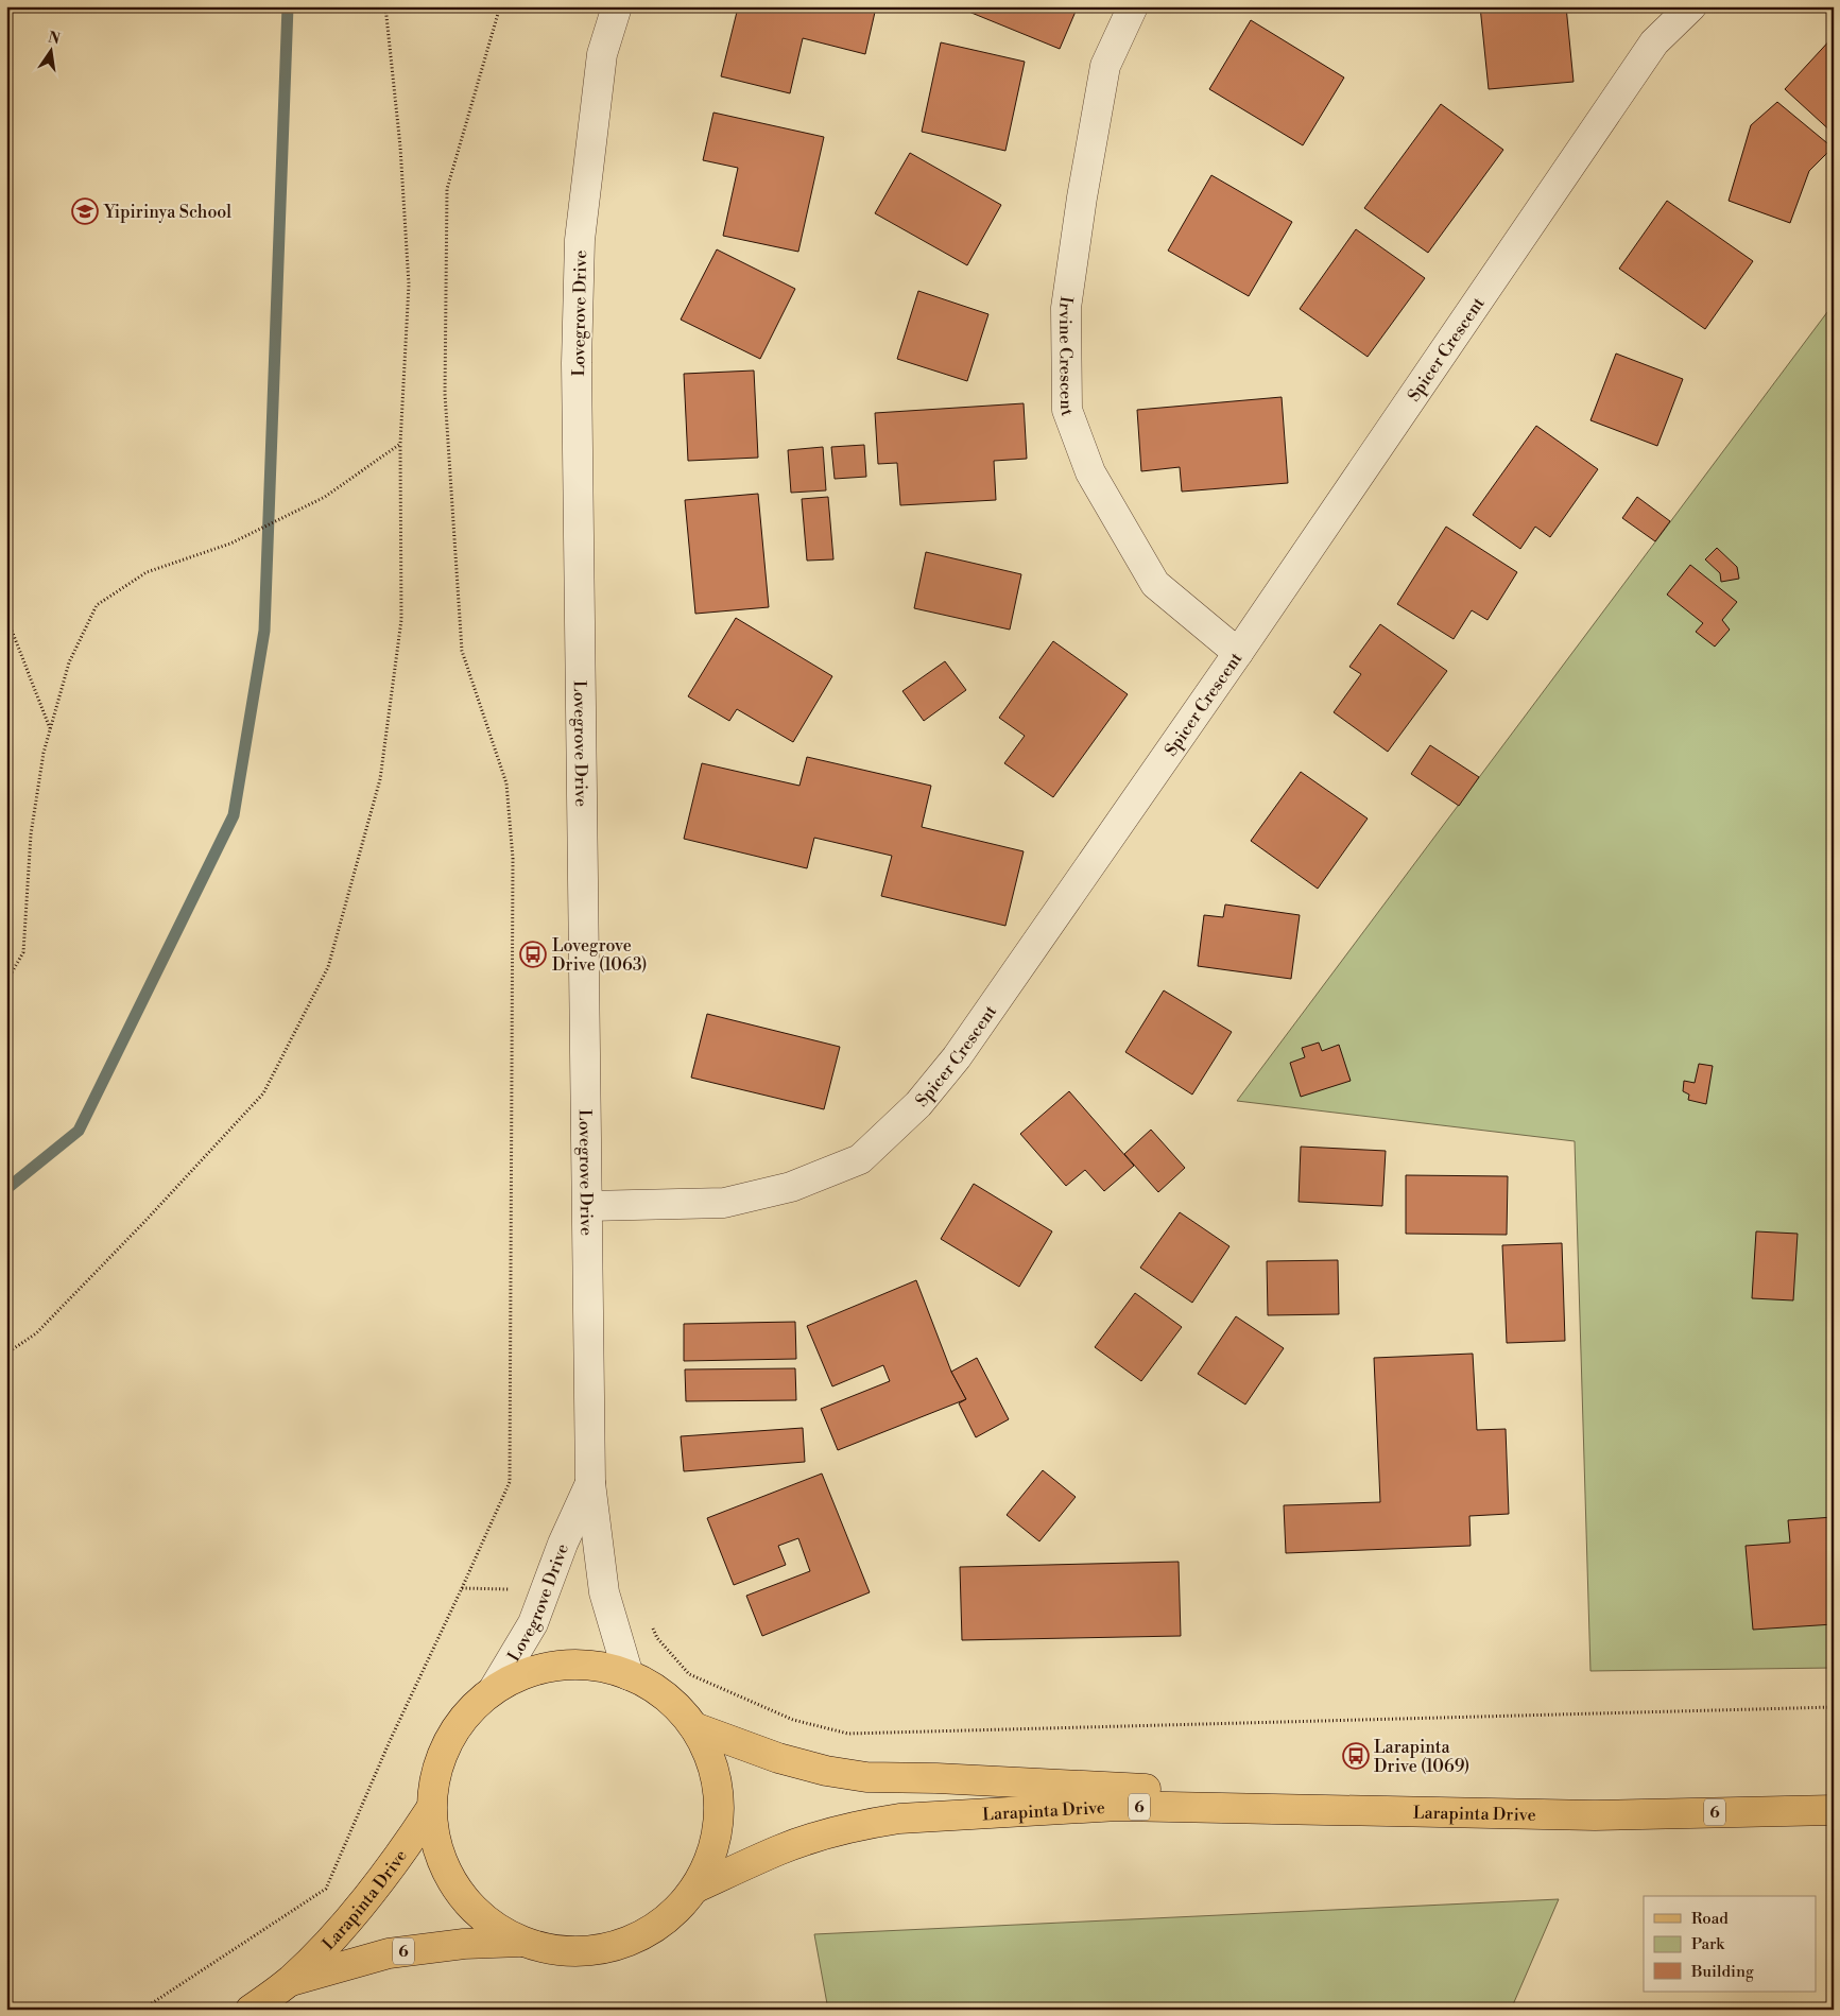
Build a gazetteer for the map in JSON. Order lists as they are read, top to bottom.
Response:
{
  "streets": {
    "main road": ["6", "Larapinta Drive"],
    "street": ["Lovegrove Drive", "Spicer Crescent", "Irvine Crescent"]
  },
  "crossings": [
    ["Lovegrove Drive", "Spicer Crescent"],
    ["Lovegrove Drive", "6"],
    ["Spicer Crescent", "Irvine Crescent"],
    ["6", "Larapinta Drive"]
  ],
  "places": {
    "school or university": ["Yipirinya School"],
    "bus stop": ["Lovegrove Drive (1063)", "Larapinta Drive (1069)"]
  },
  "legend": ["Road", "Park", "Building"],
  "north": "top"
}
